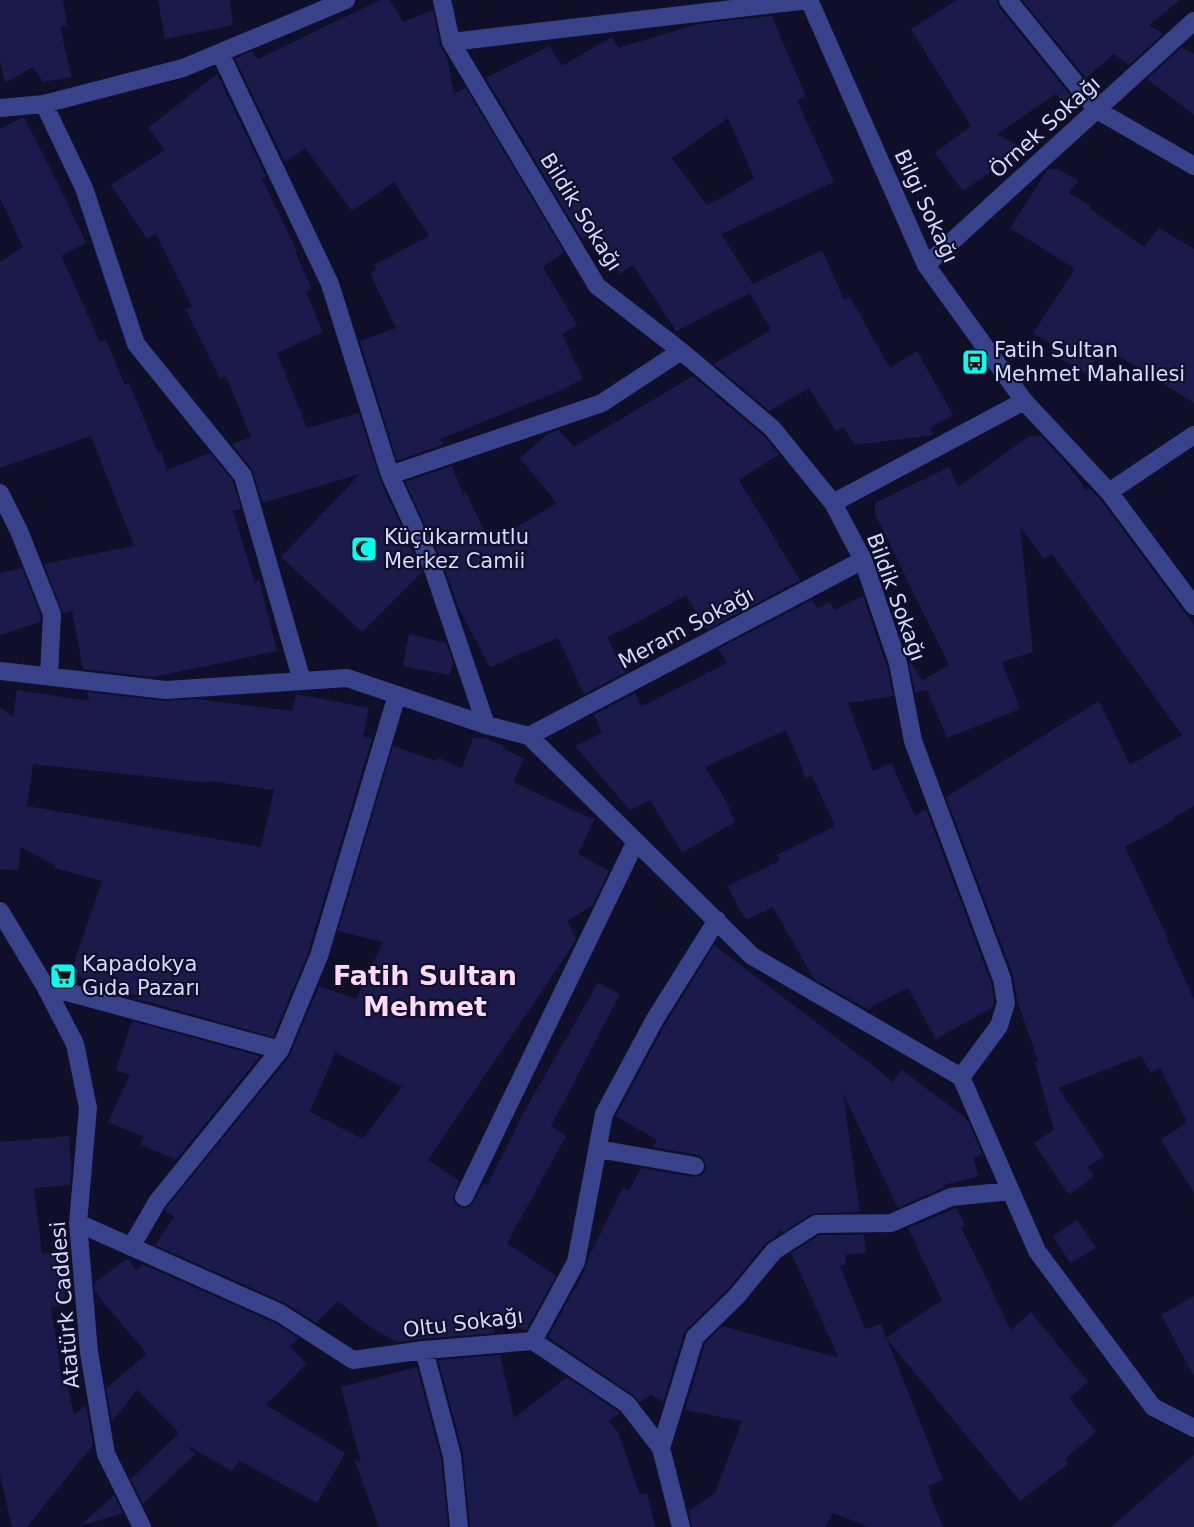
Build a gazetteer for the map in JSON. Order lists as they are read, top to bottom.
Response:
{
  "streets": {
    "street": [
      "Örnek Sokağı",
      "Bilgi Sokağı",
      "Bildik Sokağı",
      "Meram Sokağı",
      "Atatürk Caddesi",
      "Oltu Sokağı"
    ]
  },
  "crossings": [
    ["Örnek Sokağı", "Bilgi Sokağı"],
    ["Bildik Sokağı", "Meram Sokağı"],
    ["Atatürk Caddesi", "Oltu Sokağı"]
  ],
  "districts": ["Fatih Sultan Mehmet"],
  "places": {
    "bus stop": ["Fatih Sultan Mehmet Mahallesi"],
    "mosque": ["Küçükarmutlu Merkez Camii"],
    "supermarket": ["Kapadokya Gıda Pazarı"]
  }
}
